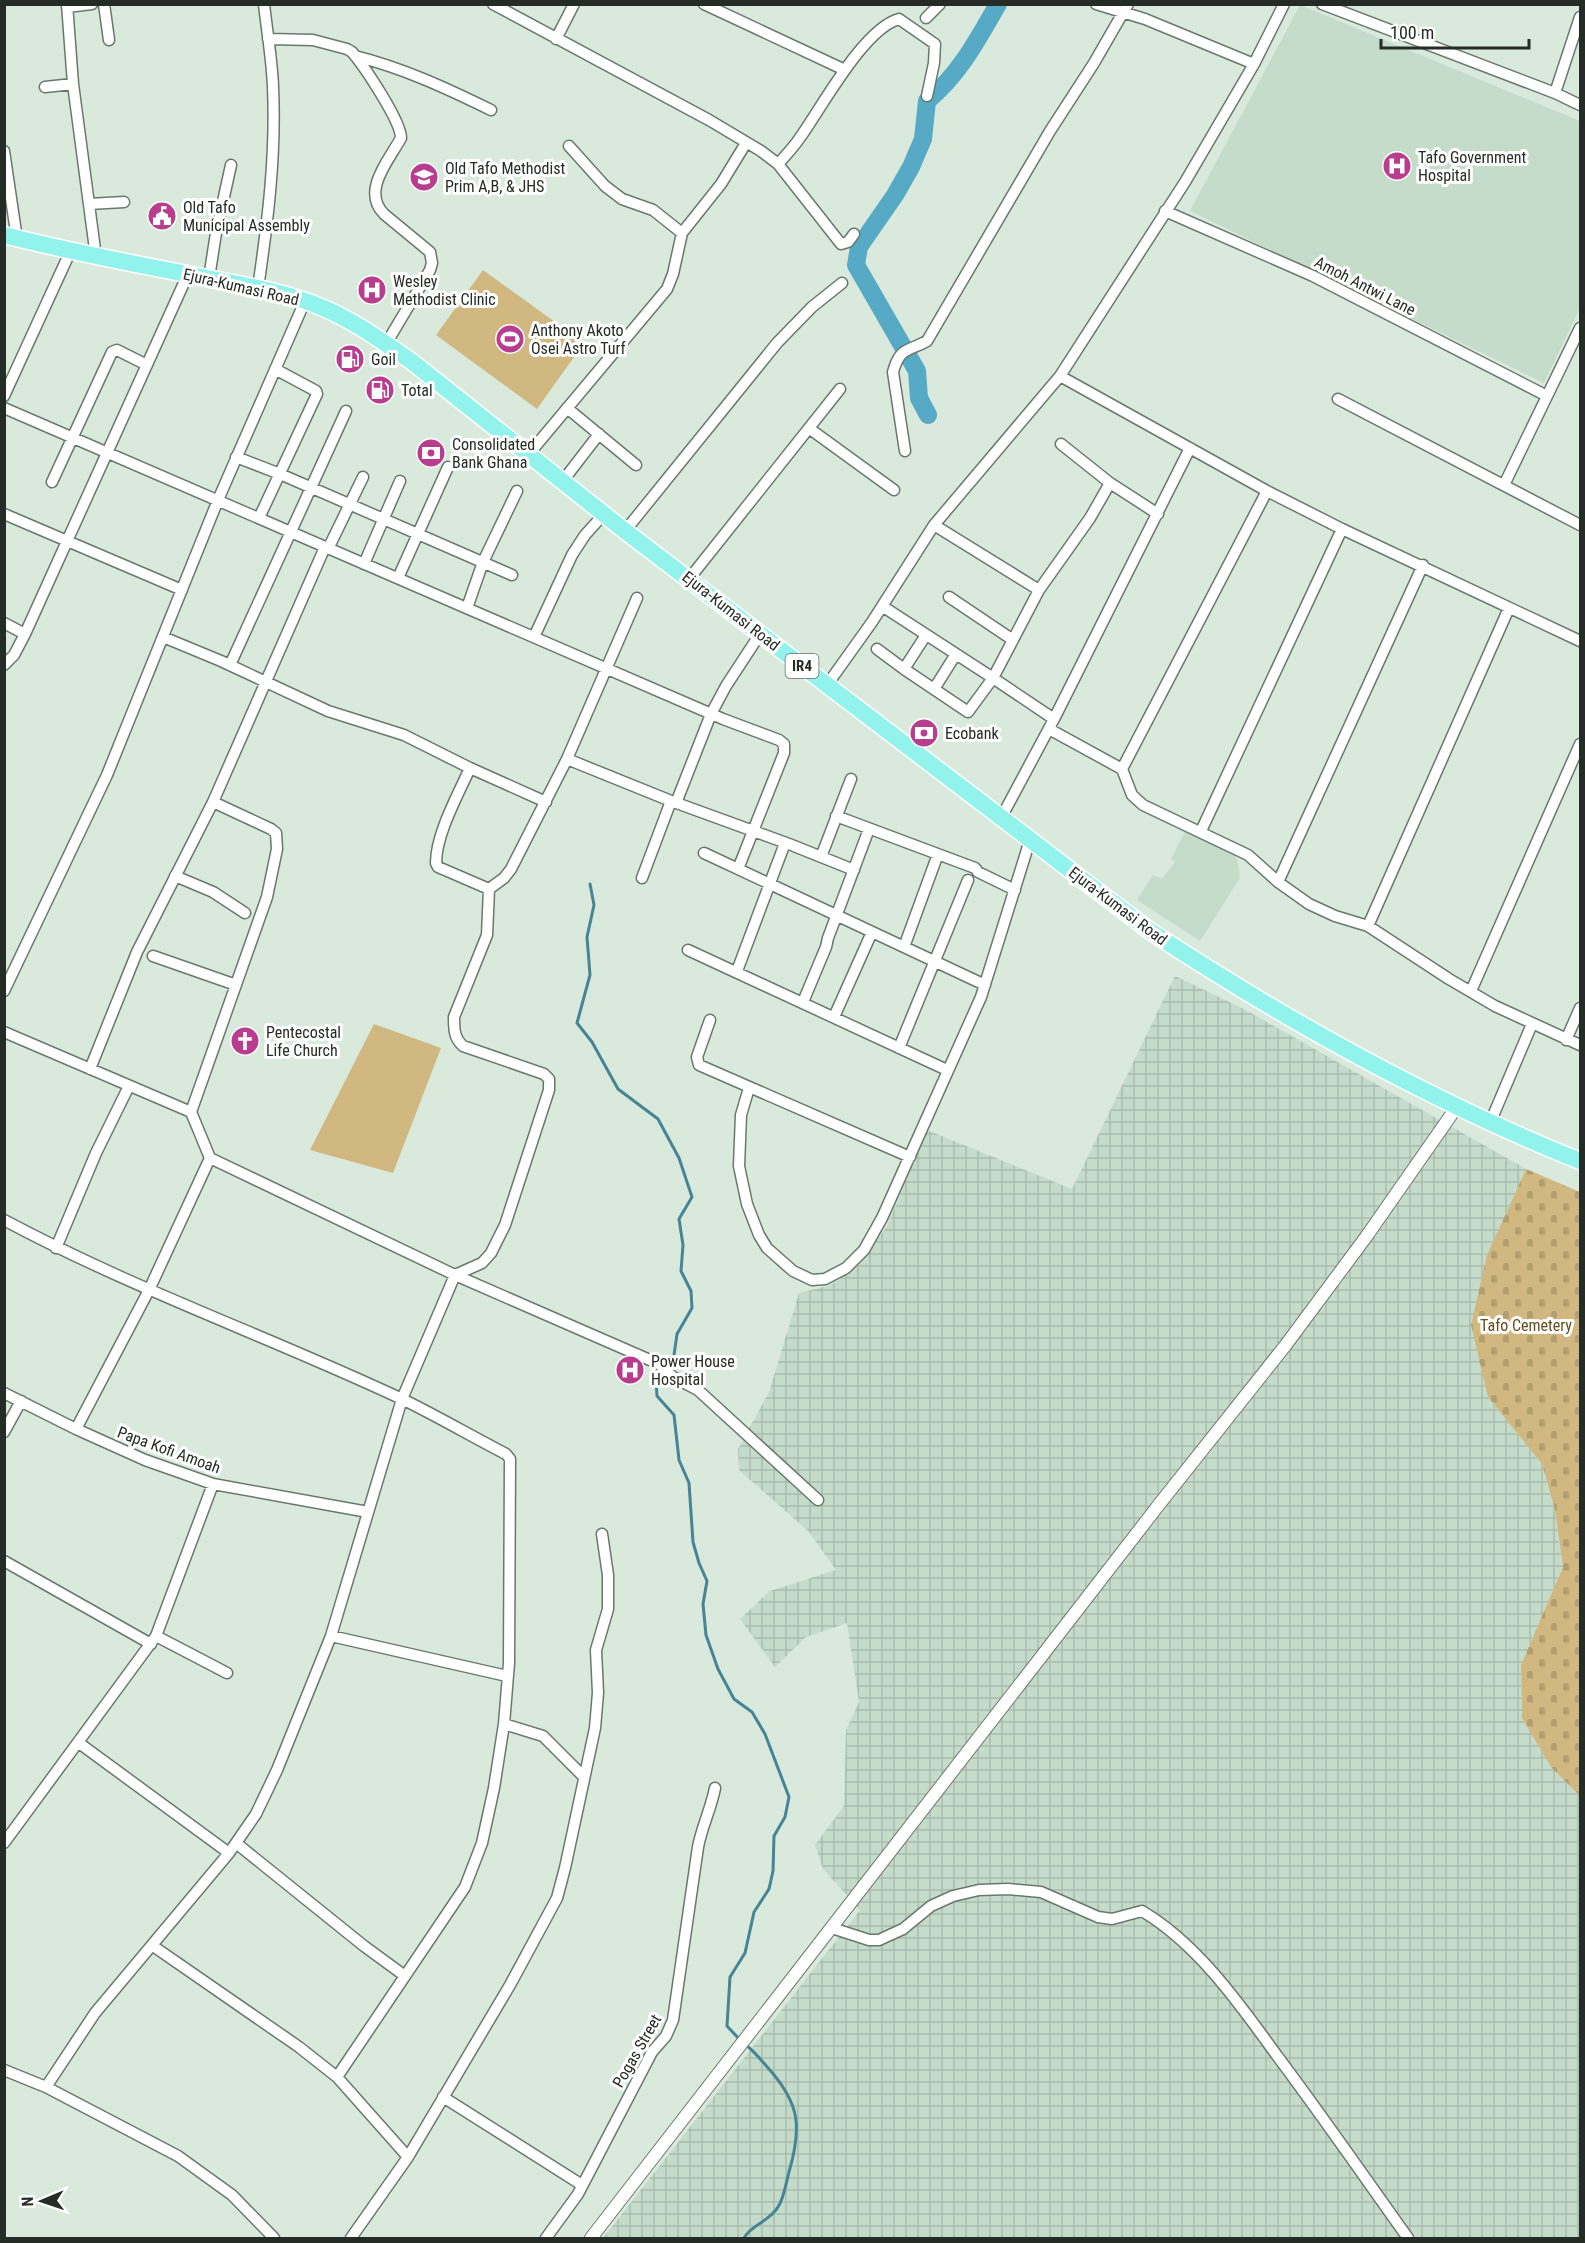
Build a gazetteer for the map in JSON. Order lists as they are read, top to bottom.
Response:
{
  "streets": {
    "main road": ["Ejura-Kumasi Road", "IR4"],
    "street": ["Amoh Antwi Lane", "Papa Kofi Amoah", "Pogas Street"]
  },
  "parks": ["Tafo Cemetery"],
  "places": {
    "hospital": ["Tafo Government Hospital", "Wesley Methodist Clinic", "Power House Hospital"],
    "school or university": ["Old Tafo Methodist Prim A,B, & JHS"],
    "public building": ["Old Tafo Municipal Assembly"],
    "sports": ["Anthony Akoto Osei Astro Turf"],
    "fuel station": ["Goil", "Total"],
    "bank": ["Consolidated Bank Ghana", "Ecobank"],
    "church": ["Pentecostal Life Church"]
  },
  "scale_bar": "100 m",
  "north": "left"
}
